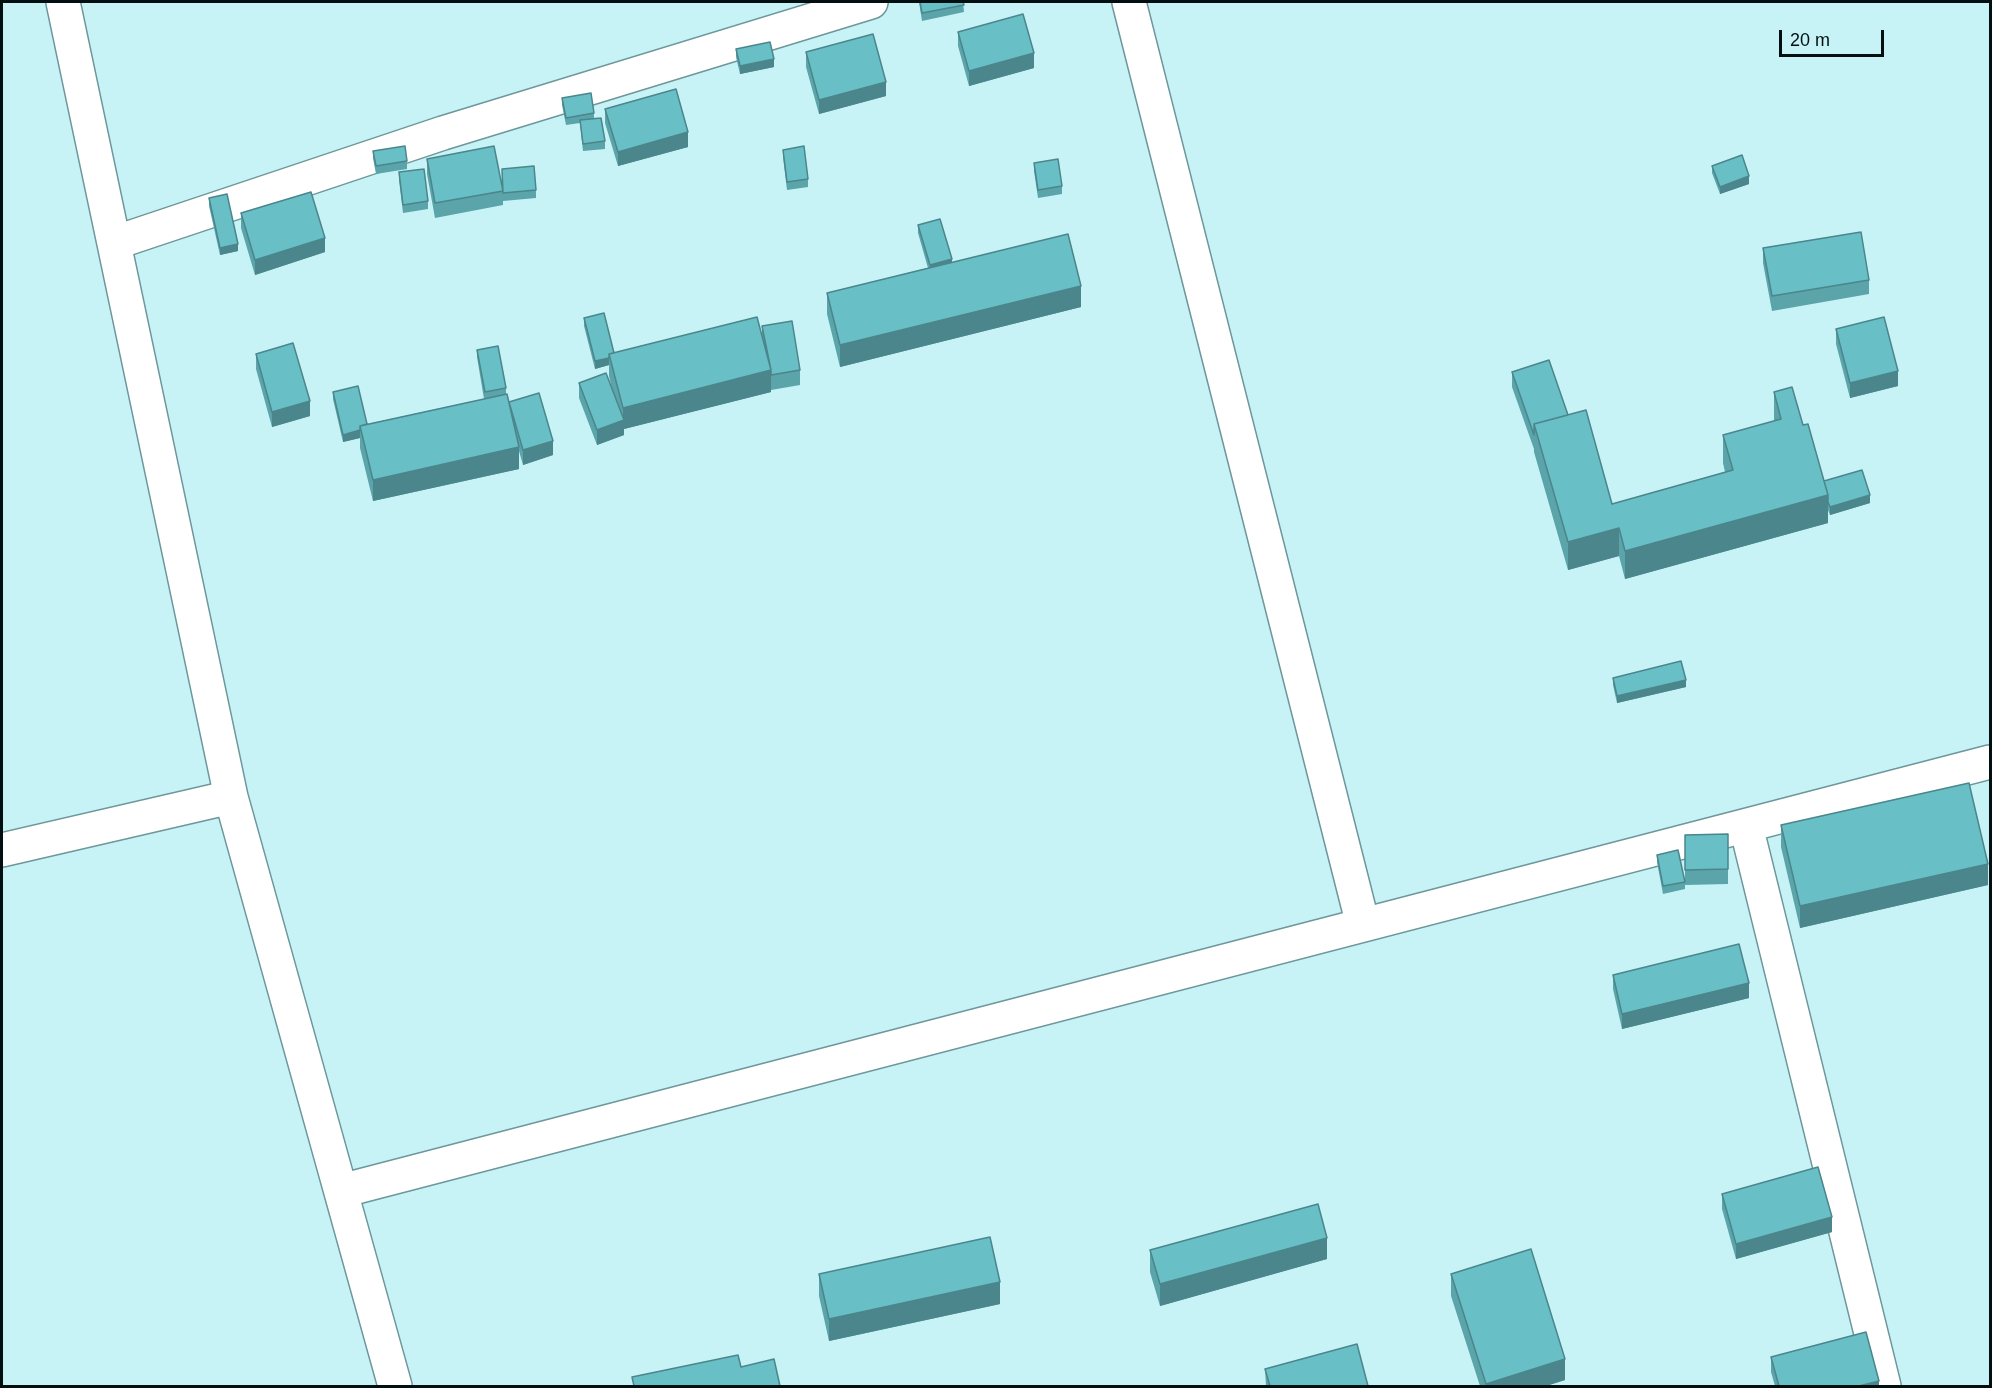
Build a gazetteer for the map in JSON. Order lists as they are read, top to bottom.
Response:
{
  "scale_bar": "20 m"
}
